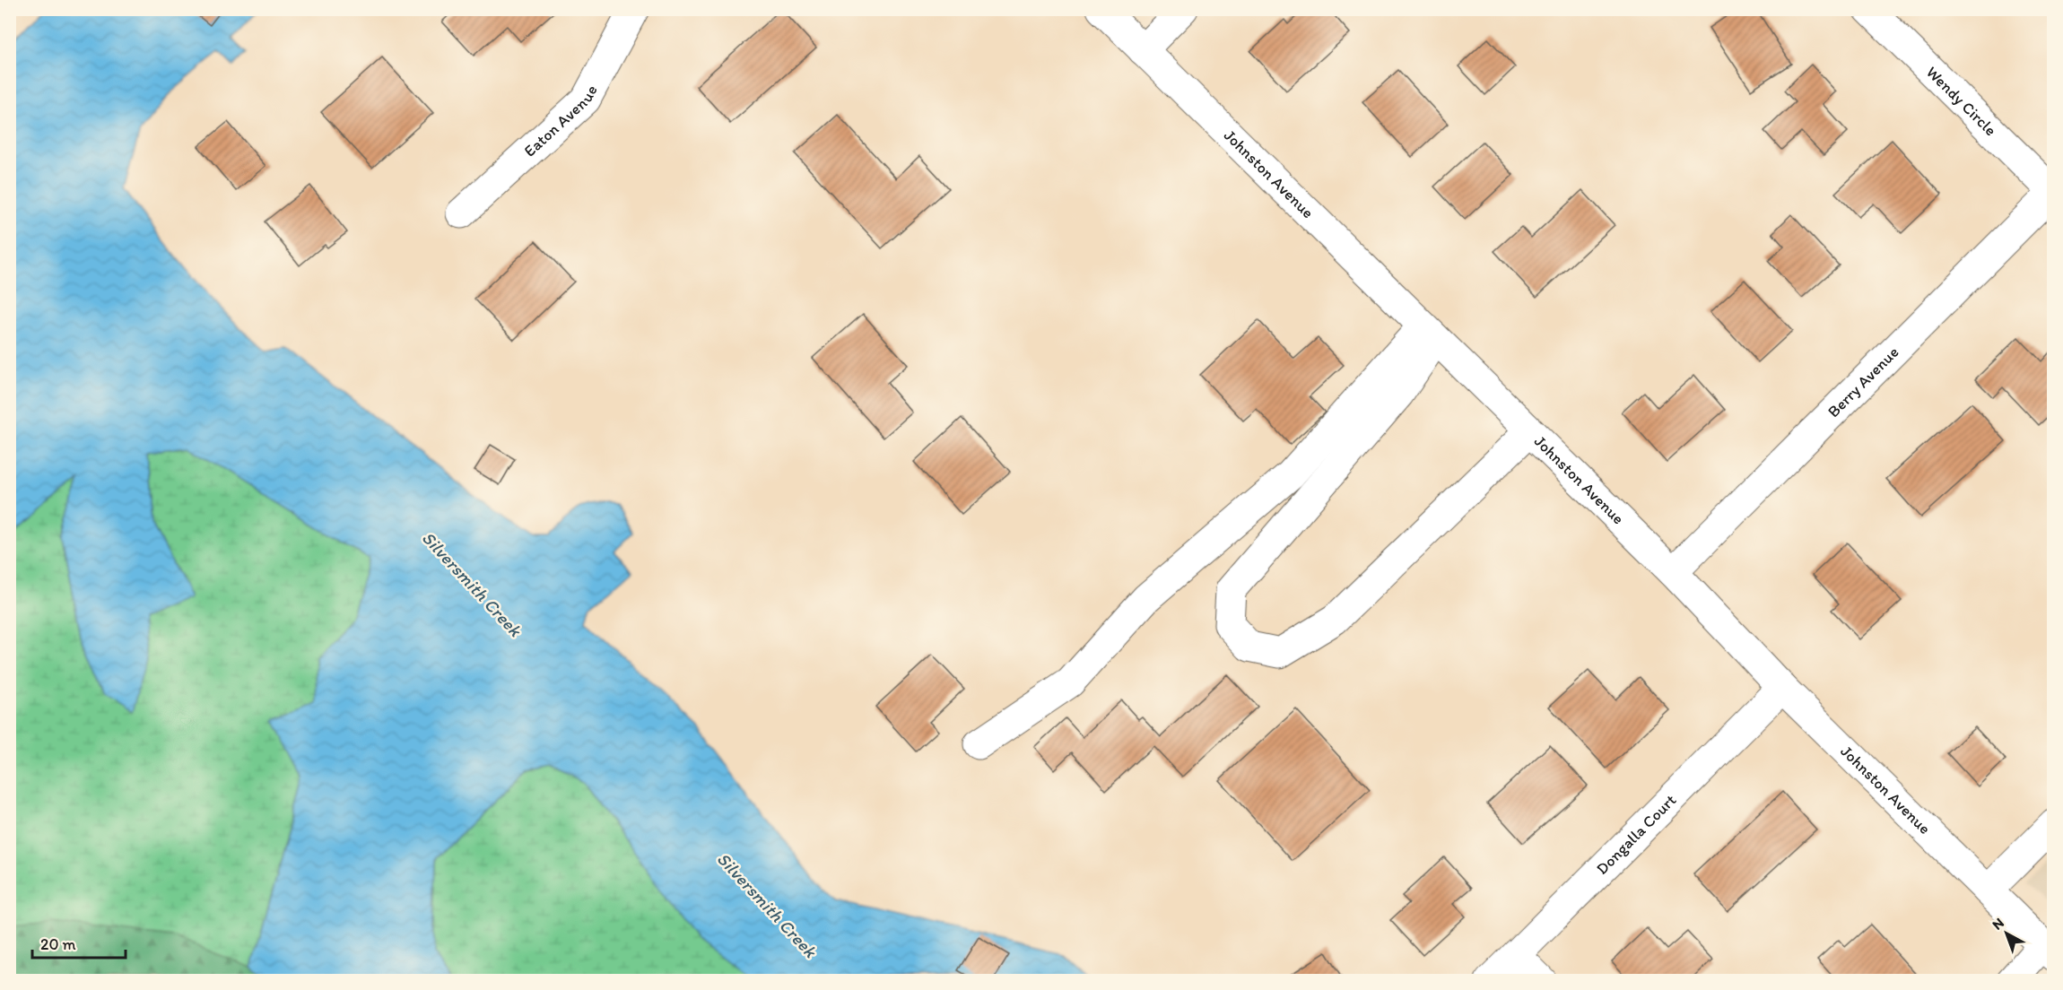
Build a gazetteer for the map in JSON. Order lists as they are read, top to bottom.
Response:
{
  "streets": {
    "street": [
      "Wendy Circle",
      "Eaton Avenue",
      "Johnston Avenue",
      "Berry Avenue",
      "Dongalla Court"
    ]
  },
  "crossings": [
    ["Wendy Circle", "Berry Avenue"],
    ["Johnston Avenue", "Berry Avenue"],
    ["Johnston Avenue", "Dongalla Court"]
  ],
  "water": ["Silversmith Creek"],
  "scale_bar": "20 m",
  "north": "top left"
}
